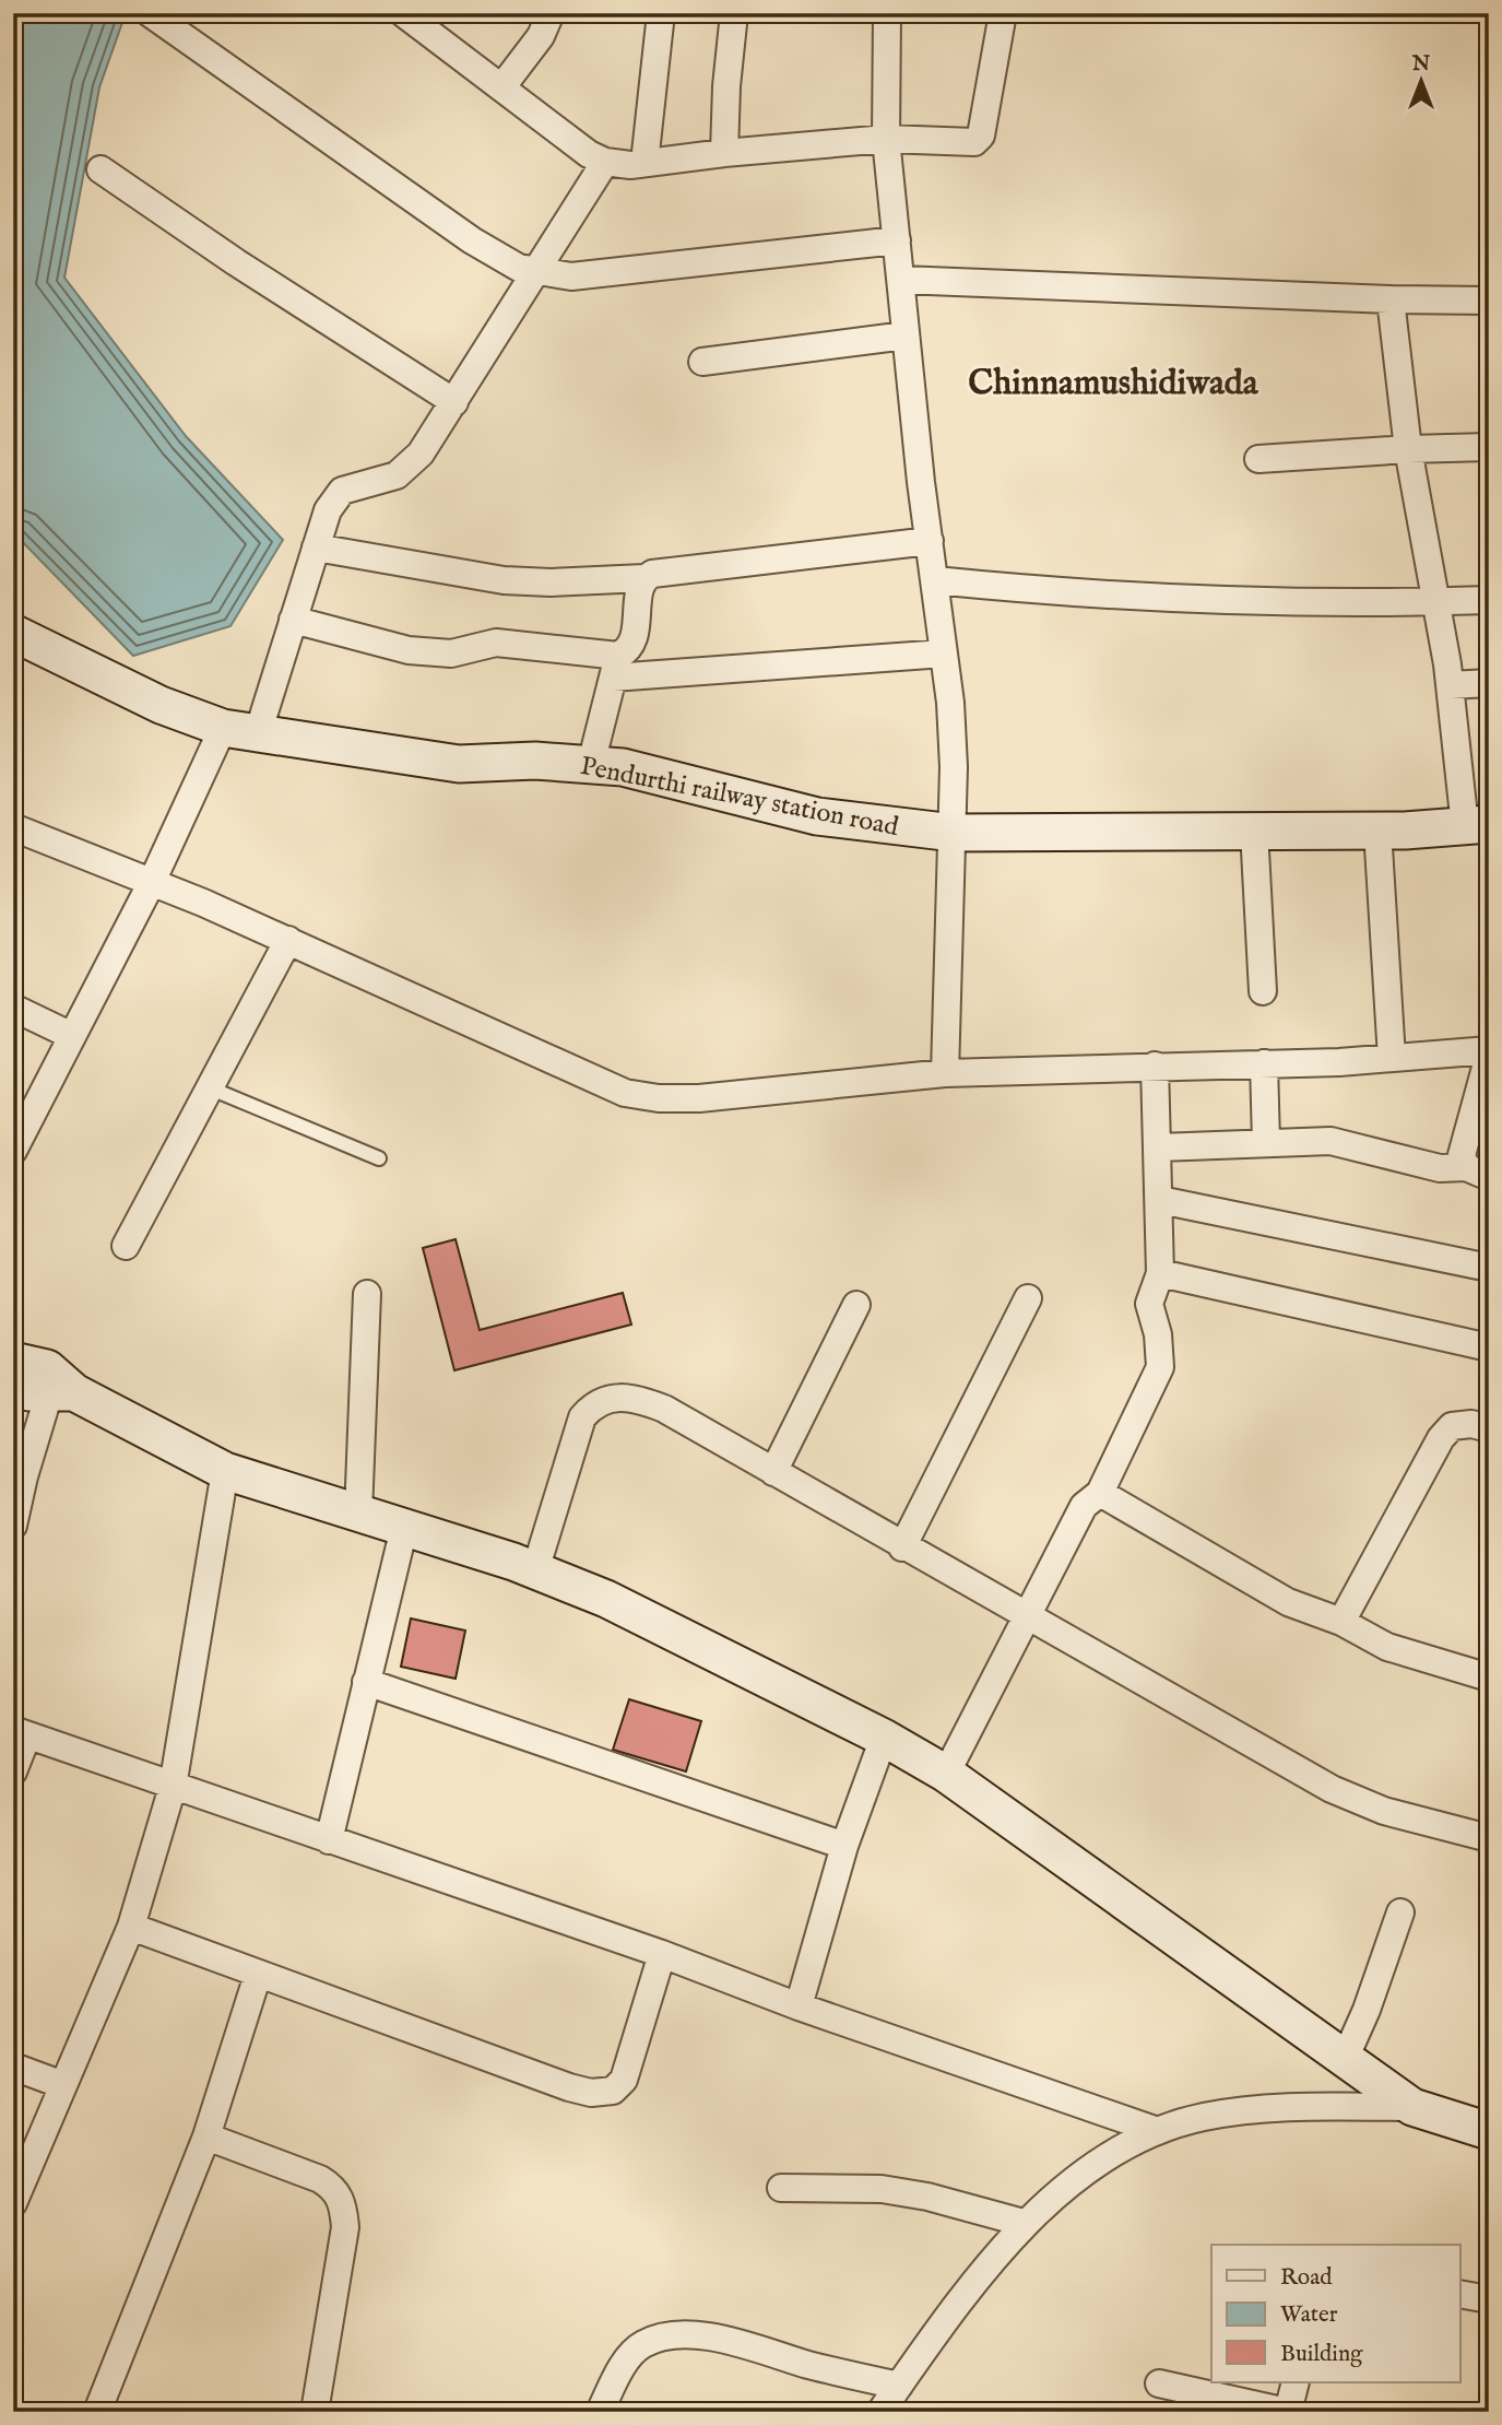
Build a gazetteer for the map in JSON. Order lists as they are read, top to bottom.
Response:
{
  "streets": {
    "street": ["Pendurthi railway station road"]
  },
  "districts": ["Chinnamushidiwada"],
  "legend": ["Road", "Water", "Building"],
  "north": "top"
}
